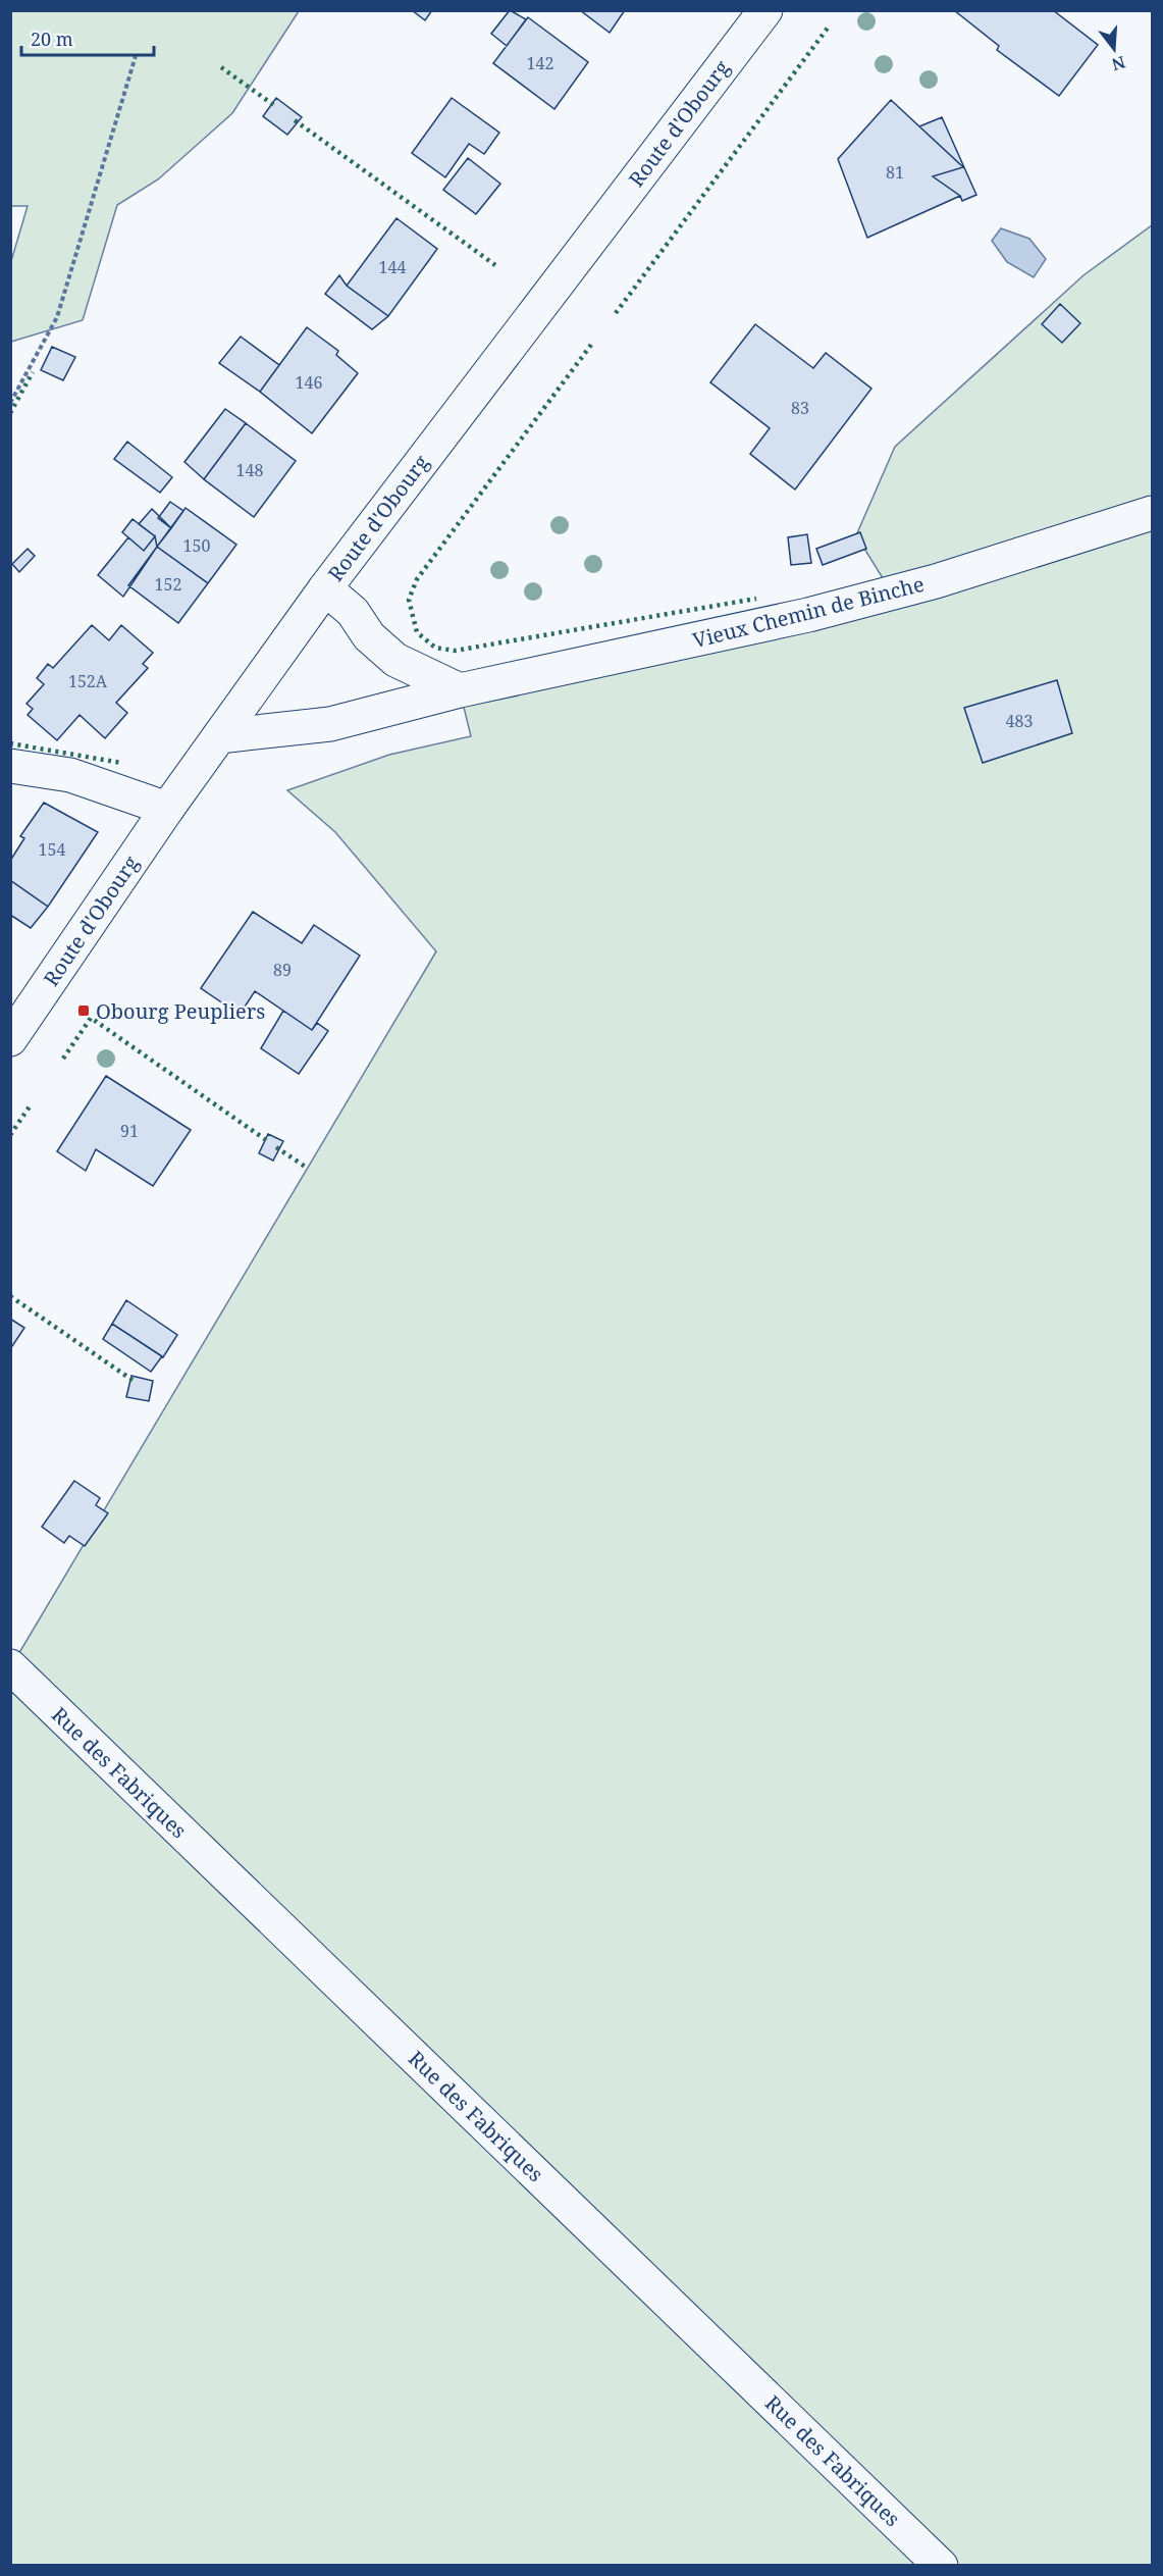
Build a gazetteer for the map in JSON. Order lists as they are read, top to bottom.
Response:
{
  "streets": {
    "street": ["Route d'Obourg", "Vieux Chemin de Binche", "Rue des Fabriques"]
  },
  "crossings": [
    ["Route d'Obourg", "Vieux Chemin de Binche"]
  ],
  "places": {
    "transit": ["Obourg Peupliers"]
  },
  "house_numbers": [
    "142",
    "81",
    "144",
    "146",
    "83",
    "148",
    "150",
    "152",
    "152A",
    "483",
    "154",
    "89",
    "91"
  ],
  "scale_bar": "20 m",
  "north": "bottom"
}
